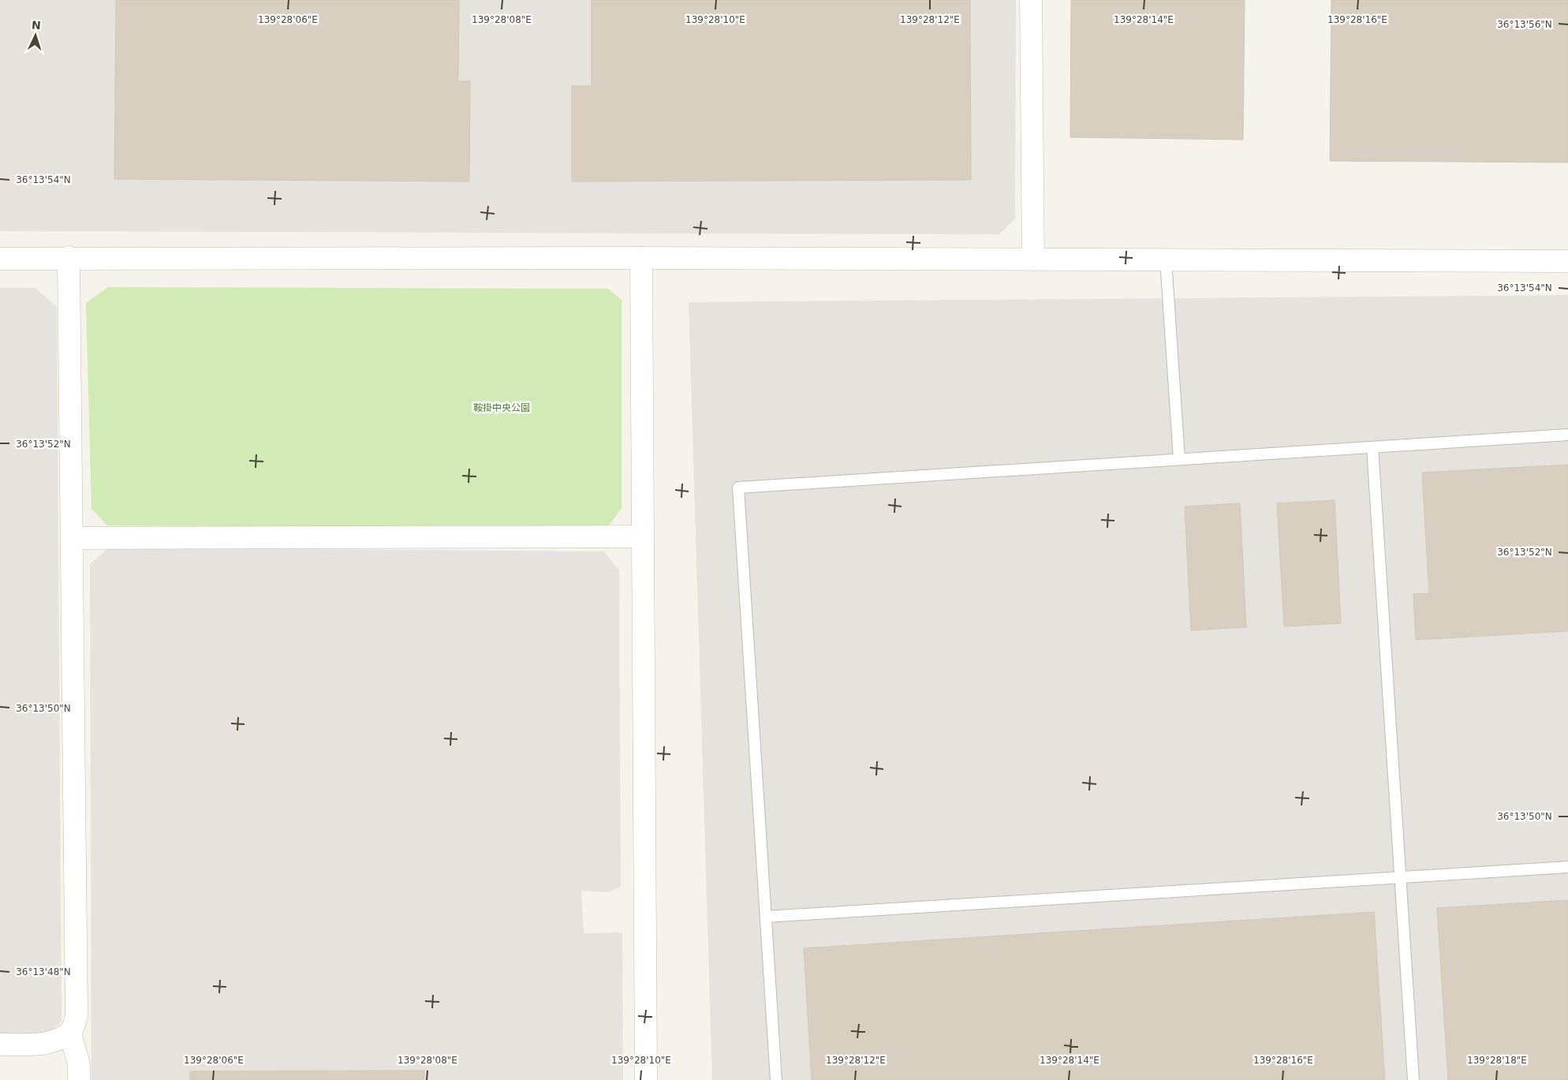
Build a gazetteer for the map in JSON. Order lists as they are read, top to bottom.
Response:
{
  "parks": ["鞍掛中央公園"],
  "north": "top",
  "coordinates": [
    "139°28'06\"E",
    "139°28'08\"E",
    "139°28'10\"E",
    "139°28'12\"E",
    "139°28'14\"E",
    "139°28'16\"E",
    "36°13'56\"N",
    "36°13'54\"N",
    "36°13'52\"N",
    "36°13'50\"N",
    "36°13'48\"N",
    "139°28'18\"E"
  ]
}
